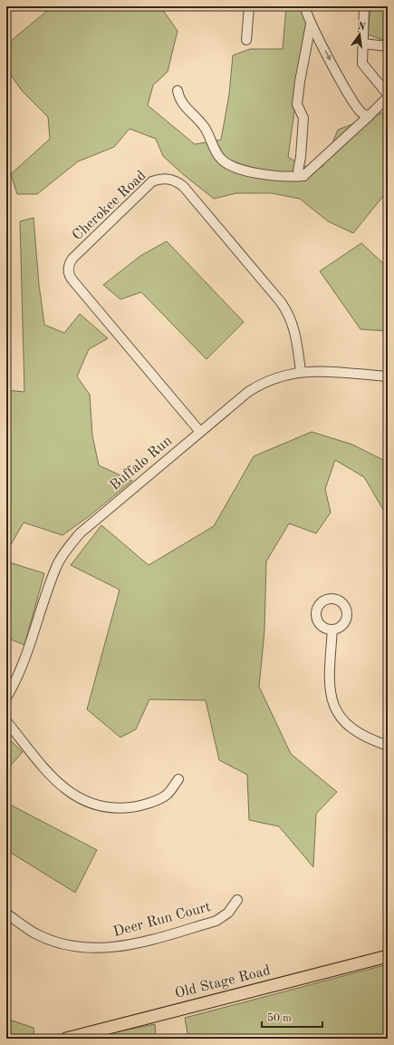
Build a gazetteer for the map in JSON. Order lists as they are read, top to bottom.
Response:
{
  "streets": {
    "main road": ["Old Stage Road"],
    "street": ["Cherokee Road", "Buffalo Run", "Deer Run Court"]
  },
  "crossings": [
    ["Cherokee Road", "Buffalo Run"]
  ],
  "scale_bar": "50 m",
  "north": "top"
}
